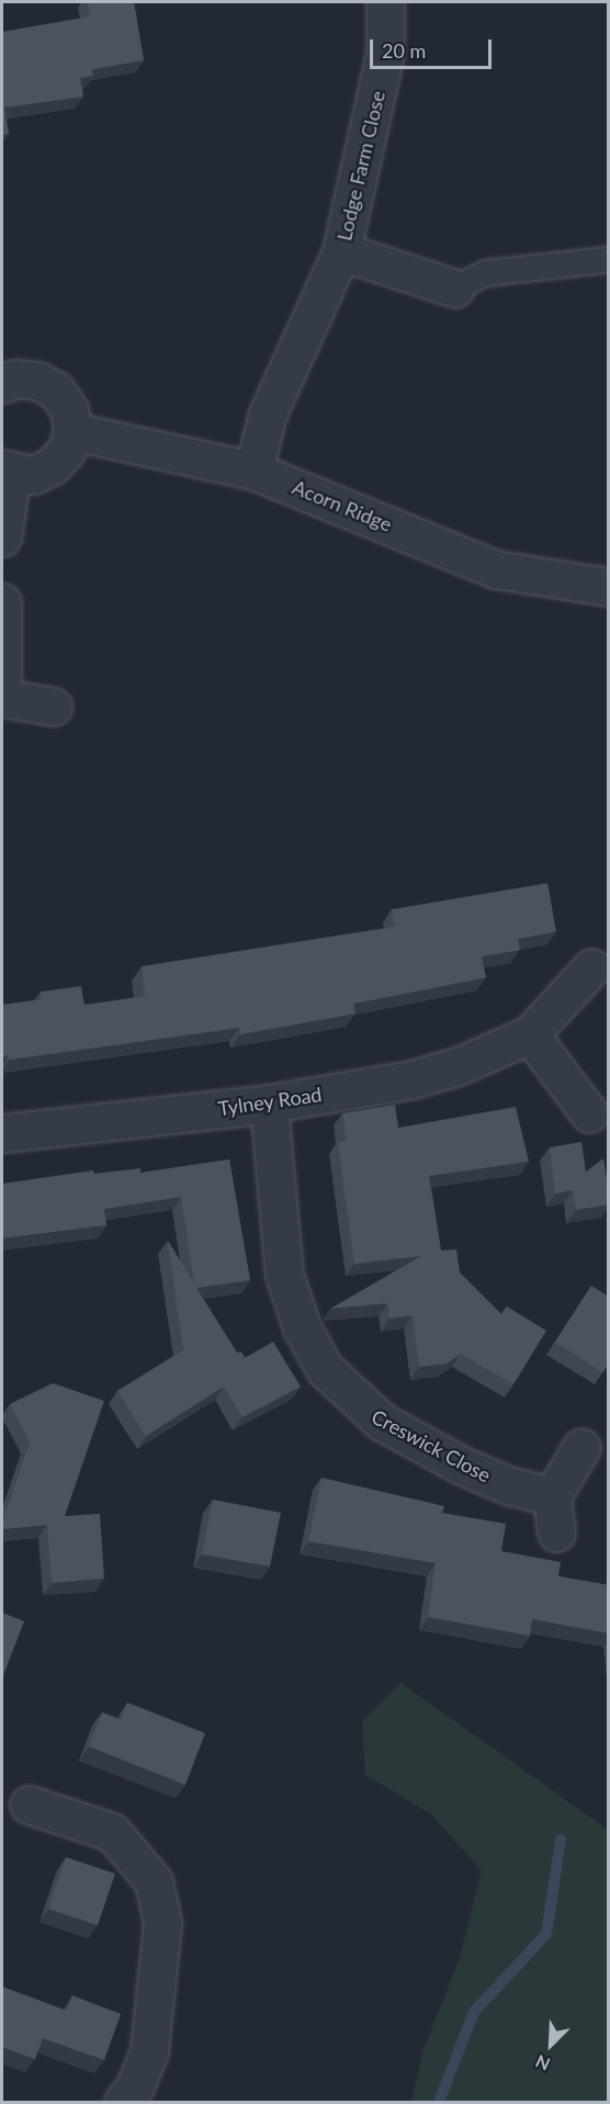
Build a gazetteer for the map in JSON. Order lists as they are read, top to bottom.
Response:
{
  "streets": {
    "street": [
      "Lodge Farm Close",
      "Acorn Ridge",
      "Tylney Road",
      "Creswick Close"
    ]
  },
  "crossings": [
    ["Lodge Farm Close", "Acorn Ridge"],
    ["Tylney Road", "Creswick Close"]
  ],
  "scale_bar": "20 m",
  "north": "bottom left"
}
